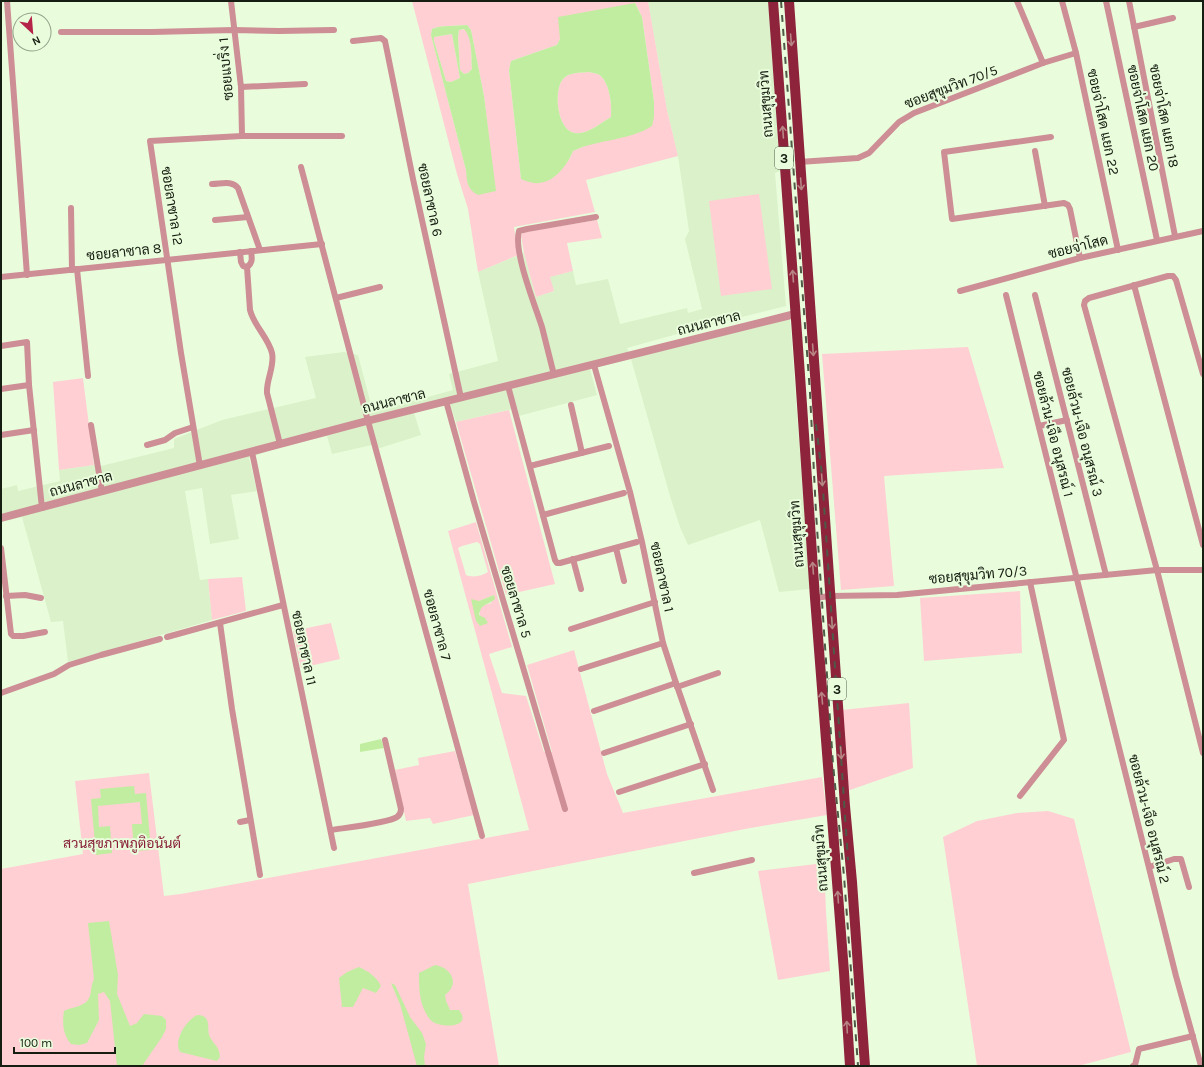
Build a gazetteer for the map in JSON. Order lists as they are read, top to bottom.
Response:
{
  "streets": {
    "highway": ["ถนนสุขุมวิท", "3"],
    "street": [
      "ซอยแบริ่ง 1",
      "ซอยสุขุมวิท 70/5",
      "ซอยจ่าโสด แยก 18",
      "ซอยจ่าโสด แยก 20",
      "ซอยจ่าโสด แยก 22",
      "ซอยลาซาล 6",
      "ซอยลาซาล 12",
      "ซอยจ่าโสด",
      "ซอยลาซาล 8",
      "ถนนลาซาล",
      "ซอยล้วน-เจือ อนุสรณ์ 3",
      "ซอยล้วน-เจือ อนุสรณ์ 1",
      "ซอยสุขุมวิท 70/3",
      "ซอยลาซาล 1",
      "ซอยลาซาล 5",
      "ซอยลาซาล 7",
      "ซอยลาซาล 11",
      "ซอยล้วน-เจือ อนุสรณ์ 2"
    ]
  },
  "crossings": [
    ["ซอยแบริ่ง 1", "ซอยลาซาล 12"],
    ["ซอยสุขุมวิท 70/5", "ถนนสุขุมวิท"],
    ["ซอยสุขุมวิท 70/5", "ซอยจ่าโสด แยก 22"],
    ["ถนนสุขุมวิท", "ถนนลาซาล"],
    ["ถนนสุขุมวิท", "ซอยสุขุมวิท 70/3"],
    ["ซอยจ่าโสด แยก 18", "ซอยจ่าโสด"],
    ["ซอยจ่าโสด แยก 20", "ซอยจ่าโสด"],
    ["ซอยจ่าโสด แยก 22", "ซอยจ่าโสด"],
    ["ซอยลาซาล 6", "ถนนลาซาล"],
    ["ซอยลาซาล 12", "ซอยลาซาล 8"],
    ["ซอยลาซาล 12", "ถนนลาซาล"],
    ["ถนนลาซาล", "ซอยลาซาล 1"],
    ["ถนนลาซาล", "ซอยลาซาล 5"],
    ["ถนนลาซาล", "ซอยลาซาล 7"],
    ["ถนนลาซาล", "ซอยลาซาล 11"],
    ["ซอยล้วน-เจือ อนุสรณ์ 3", "ซอยสุขุมวิท 70/3"],
    ["ซอยล้วน-เจือ อนุสรณ์ 1", "ซอยสุขุมวิท 70/3"],
    ["ซอยล้วน-เจือ อนุสรณ์ 1", "ซอยล้วน-เจือ อนุสรณ์ 2"],
    ["ซอยสุขุมวิท 70/3", "ซอยล้วน-เจือ อนุสรณ์ 2"]
  ],
  "parks": ["สวนสุขภาพภูติอนันต์"],
  "scale_bar": "100 m",
  "north": "bottom right"
}
